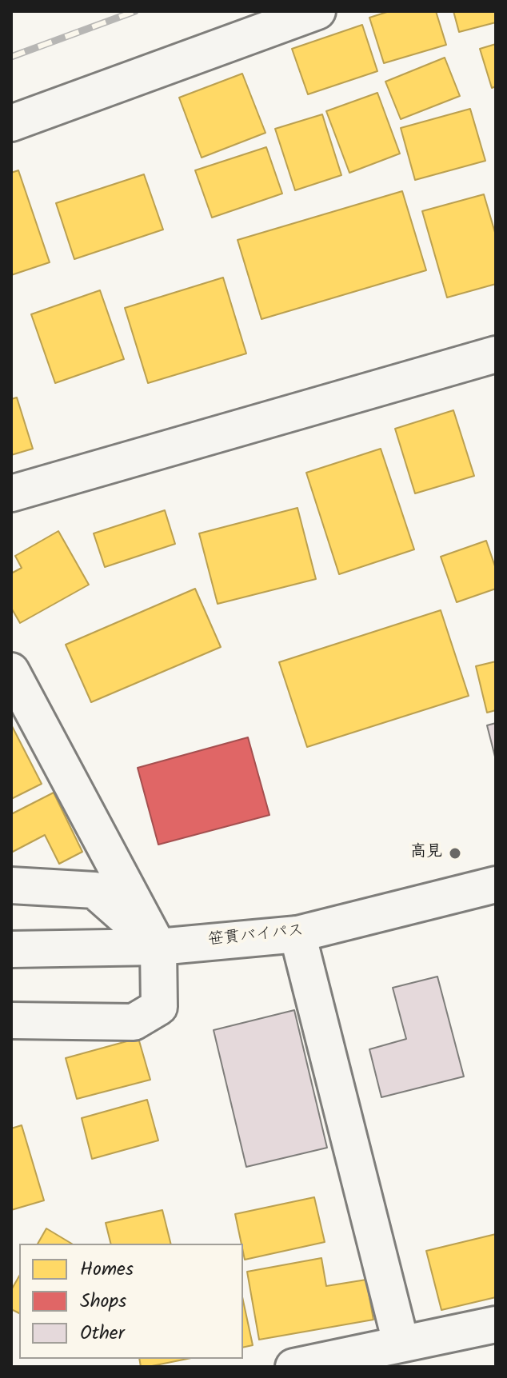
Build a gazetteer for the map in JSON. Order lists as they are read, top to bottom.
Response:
{
  "streets": {
    "street": ["笹貫バイパス"]
  },
  "places": ["高見"],
  "legend": ["Homes", "Shops", "Other"]
}
